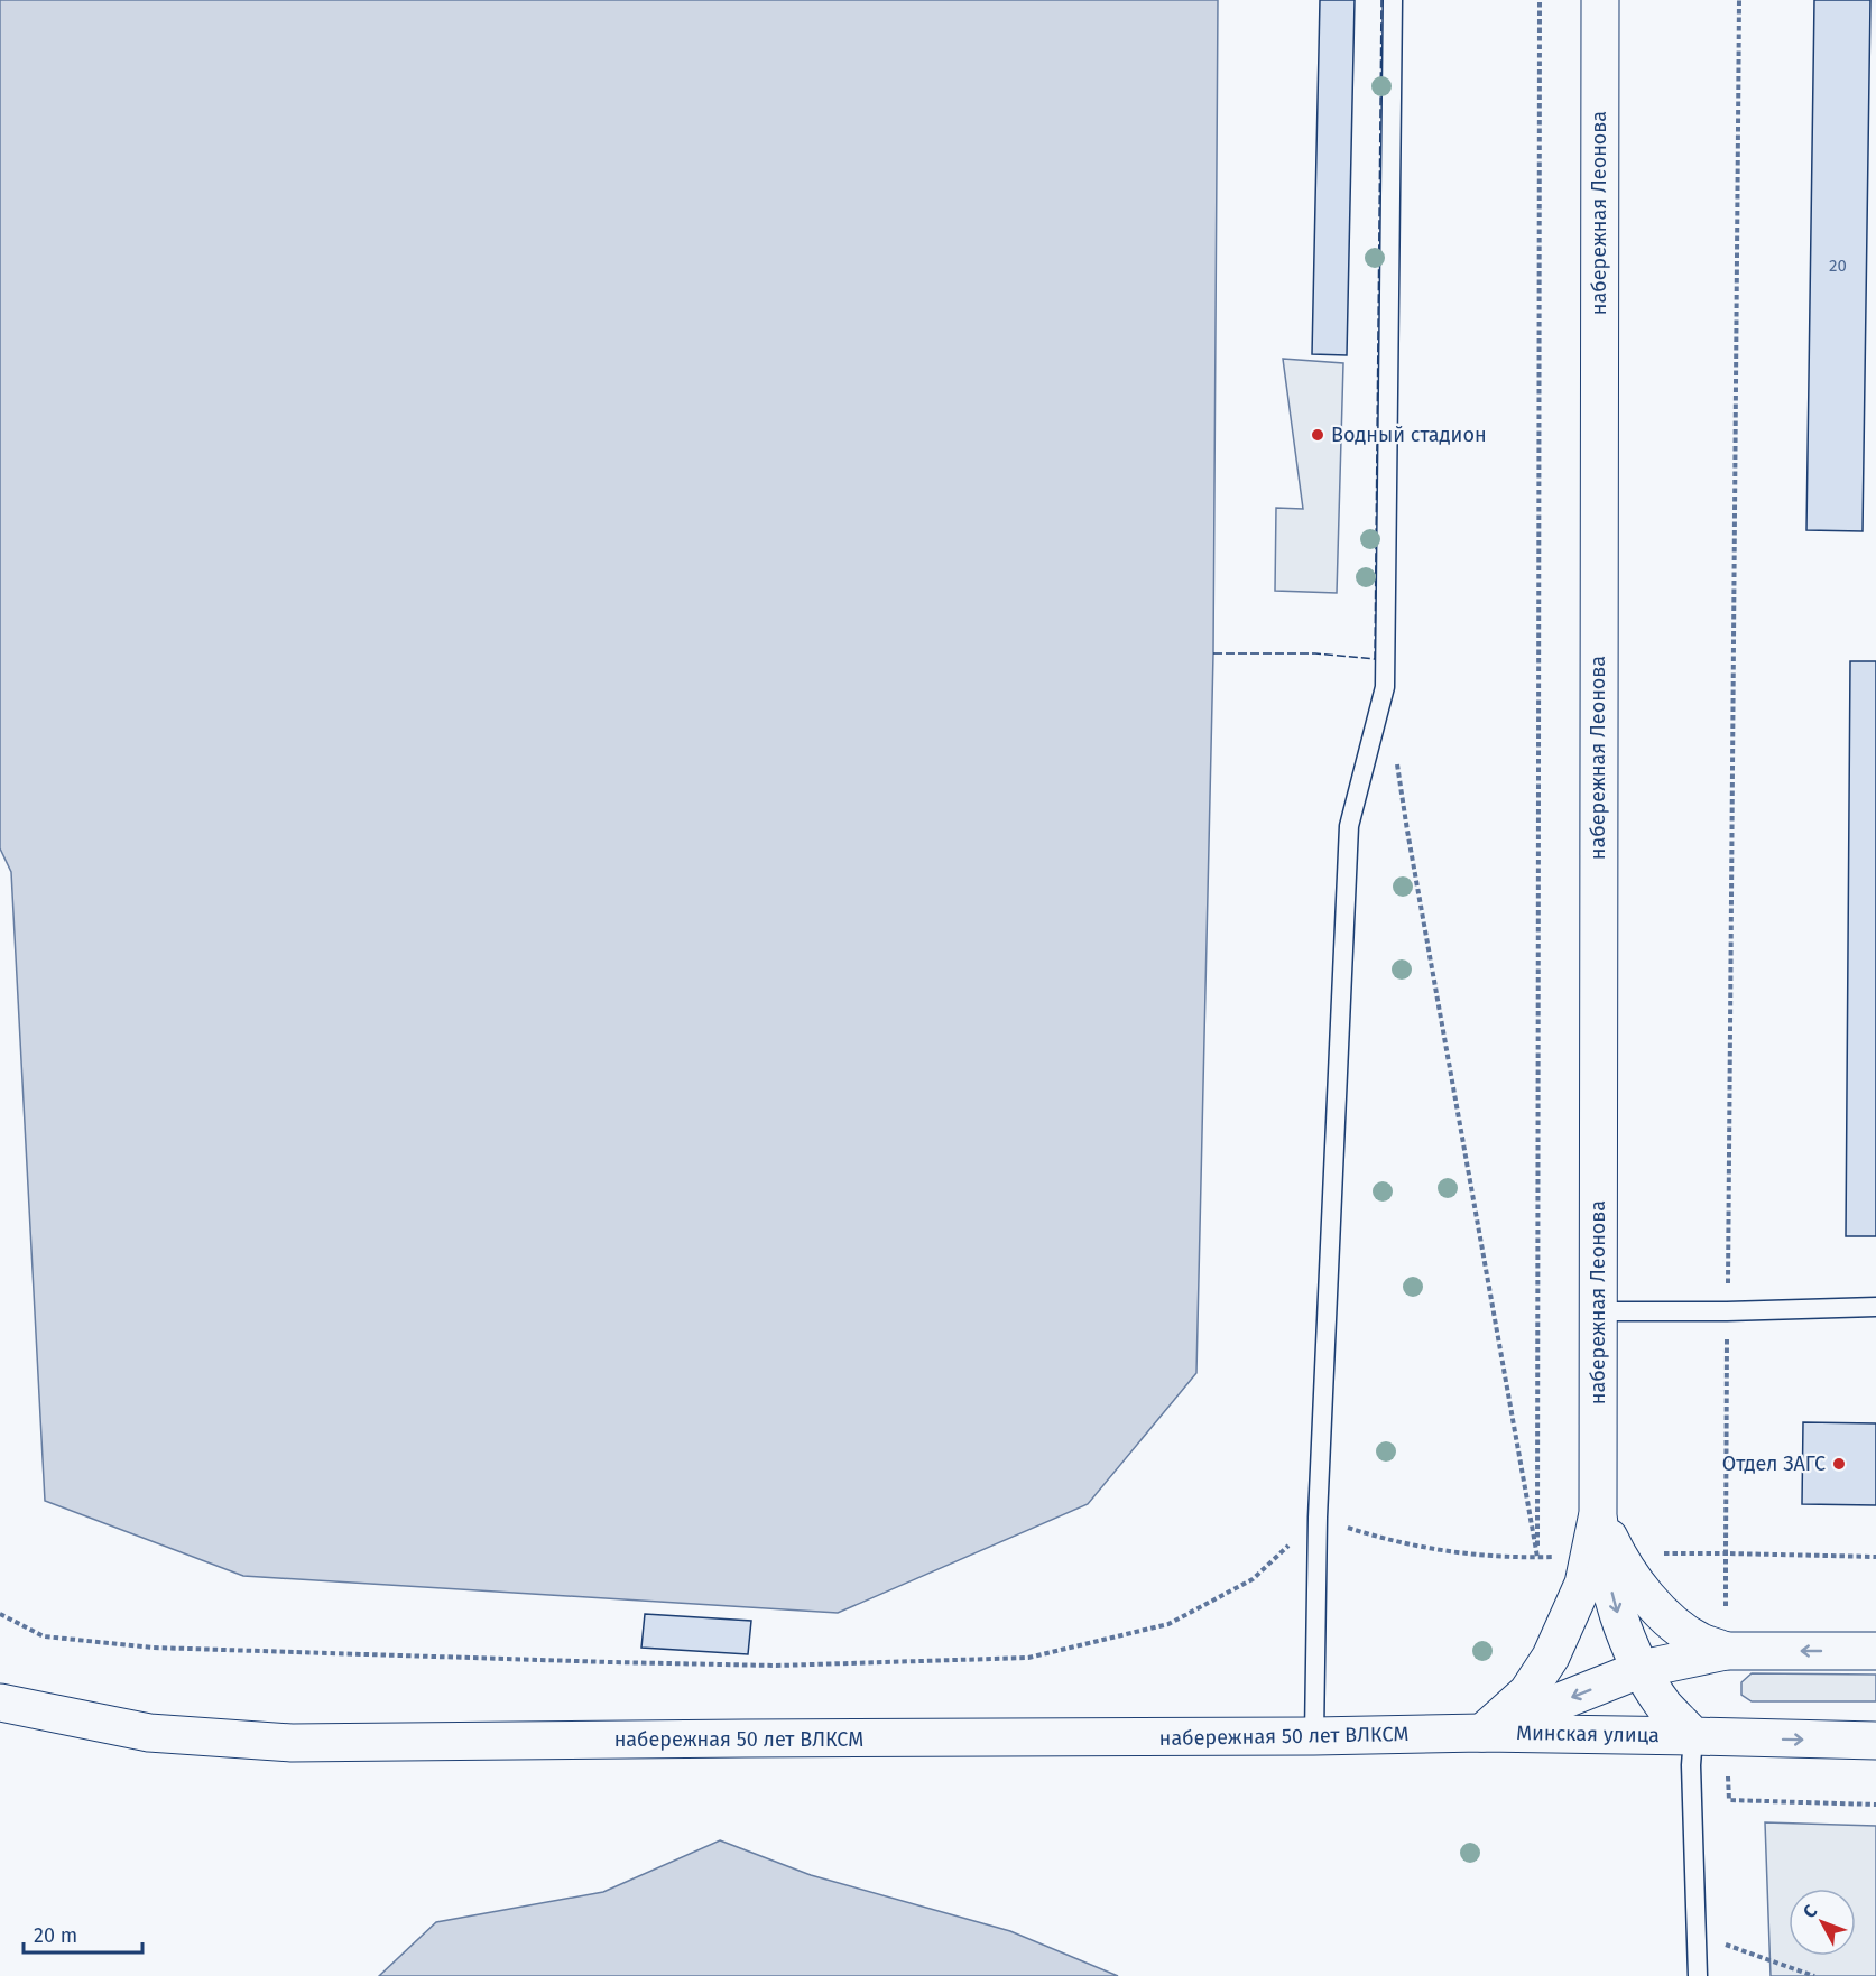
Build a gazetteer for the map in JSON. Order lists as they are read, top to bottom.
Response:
{
  "streets": {
    "main road": ["набережная Леонова", "Минская улица", "набережная 50 лет ВЛКСМ"]
  },
  "crossings": [
    ["Минская улица", "набережная 50 лет ВЛКСМ"]
  ],
  "places": ["Водный стадион", "Отдел ЗАГС"],
  "house_numbers": ["20"],
  "scale_bar": "20 m",
  "north": "top left"
}
